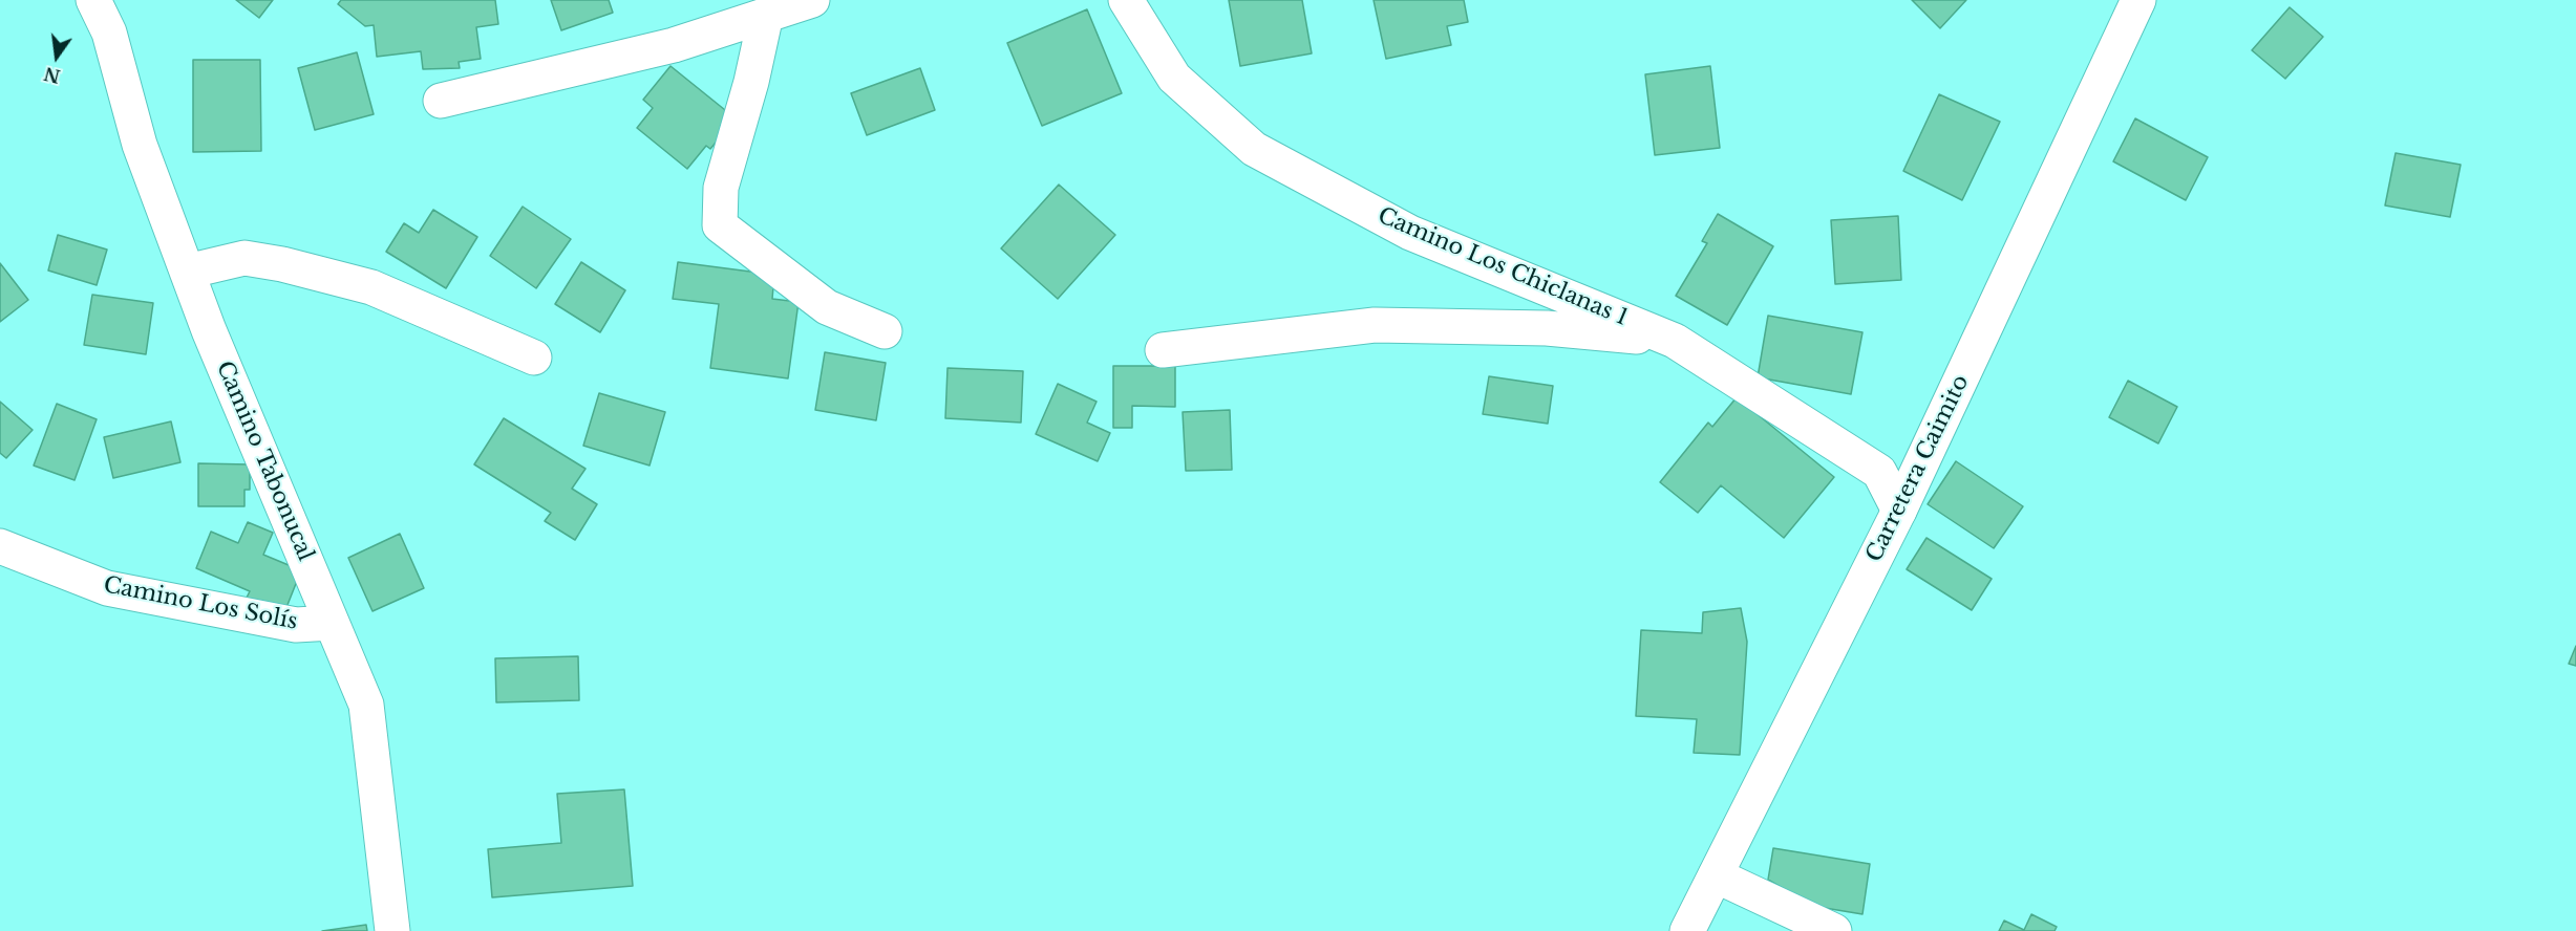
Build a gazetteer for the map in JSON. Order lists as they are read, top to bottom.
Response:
{
  "streets": {
    "street": [
      "Camino Los Chiclanas 1",
      "Camino Tabonucal",
      "Carretera Caimito",
      "Camino Los Solís"
    ]
  },
  "crossings": [
    ["Camino Los Chiclanas 1", "Carretera Caimito"],
    ["Camino Tabonucal", "Camino Los Solís"]
  ],
  "north": "bottom"
}
